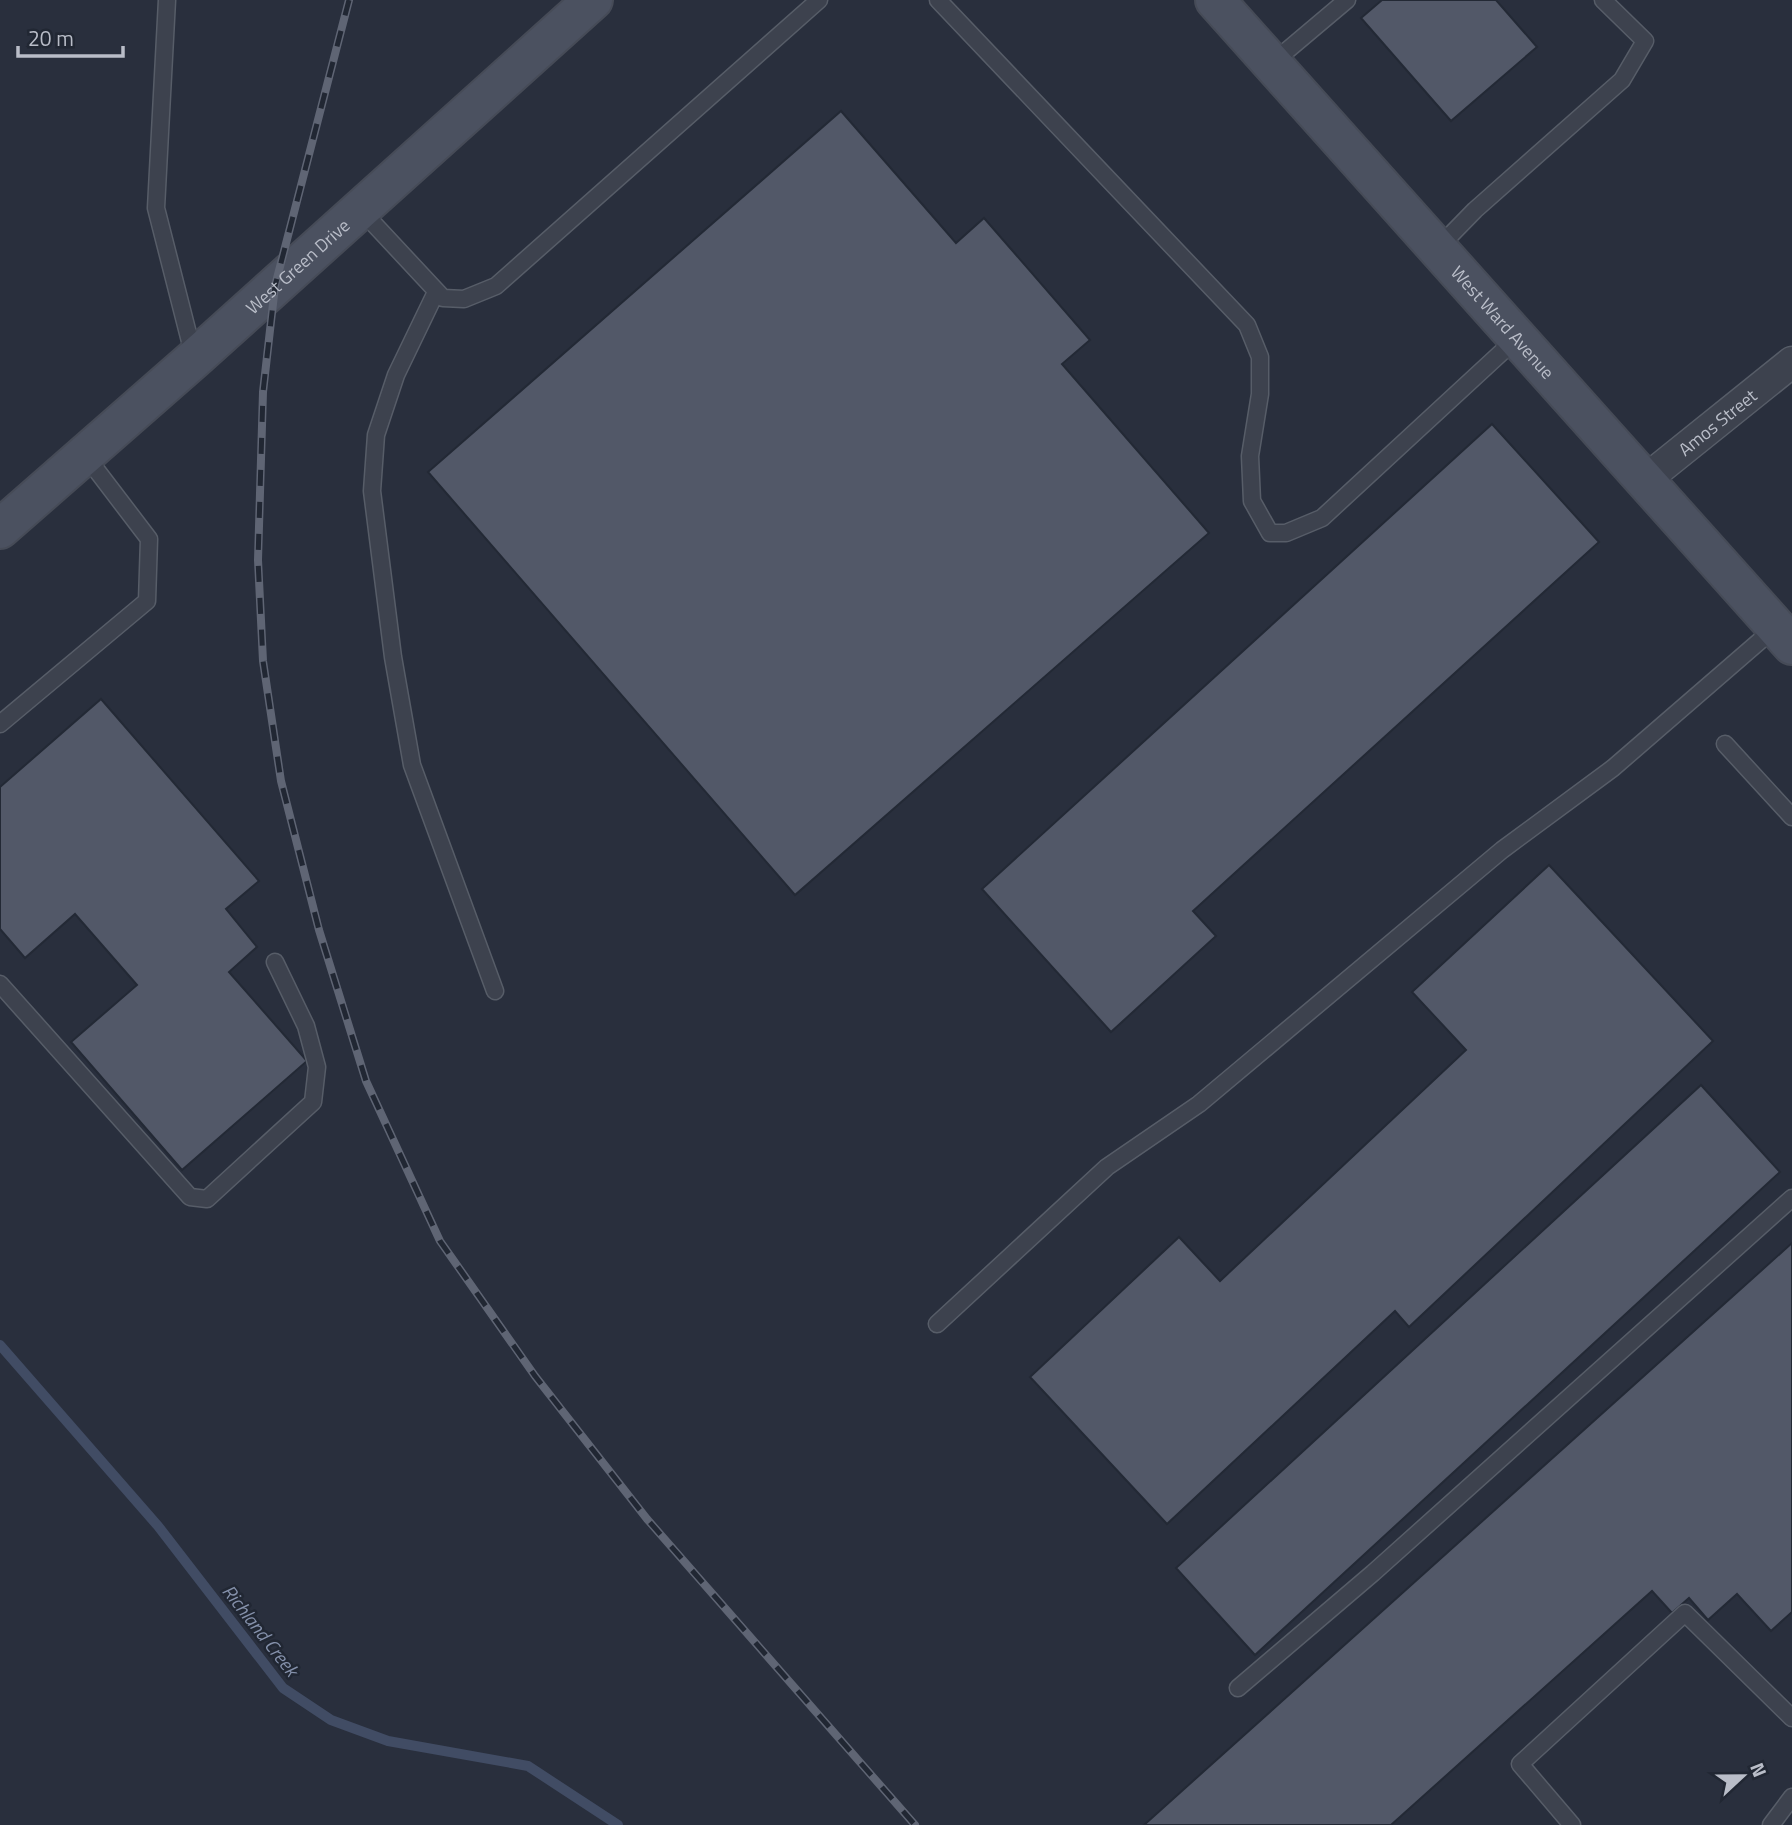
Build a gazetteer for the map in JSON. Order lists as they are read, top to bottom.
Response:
{
  "streets": {
    "street": ["West Green Drive", "West Ward Avenue", "Amos Street"]
  },
  "crossings": [
    ["West Ward Avenue", "Amos Street"]
  ],
  "water": ["Richland Creek"],
  "scale_bar": "20 m",
  "north": "right"
}
